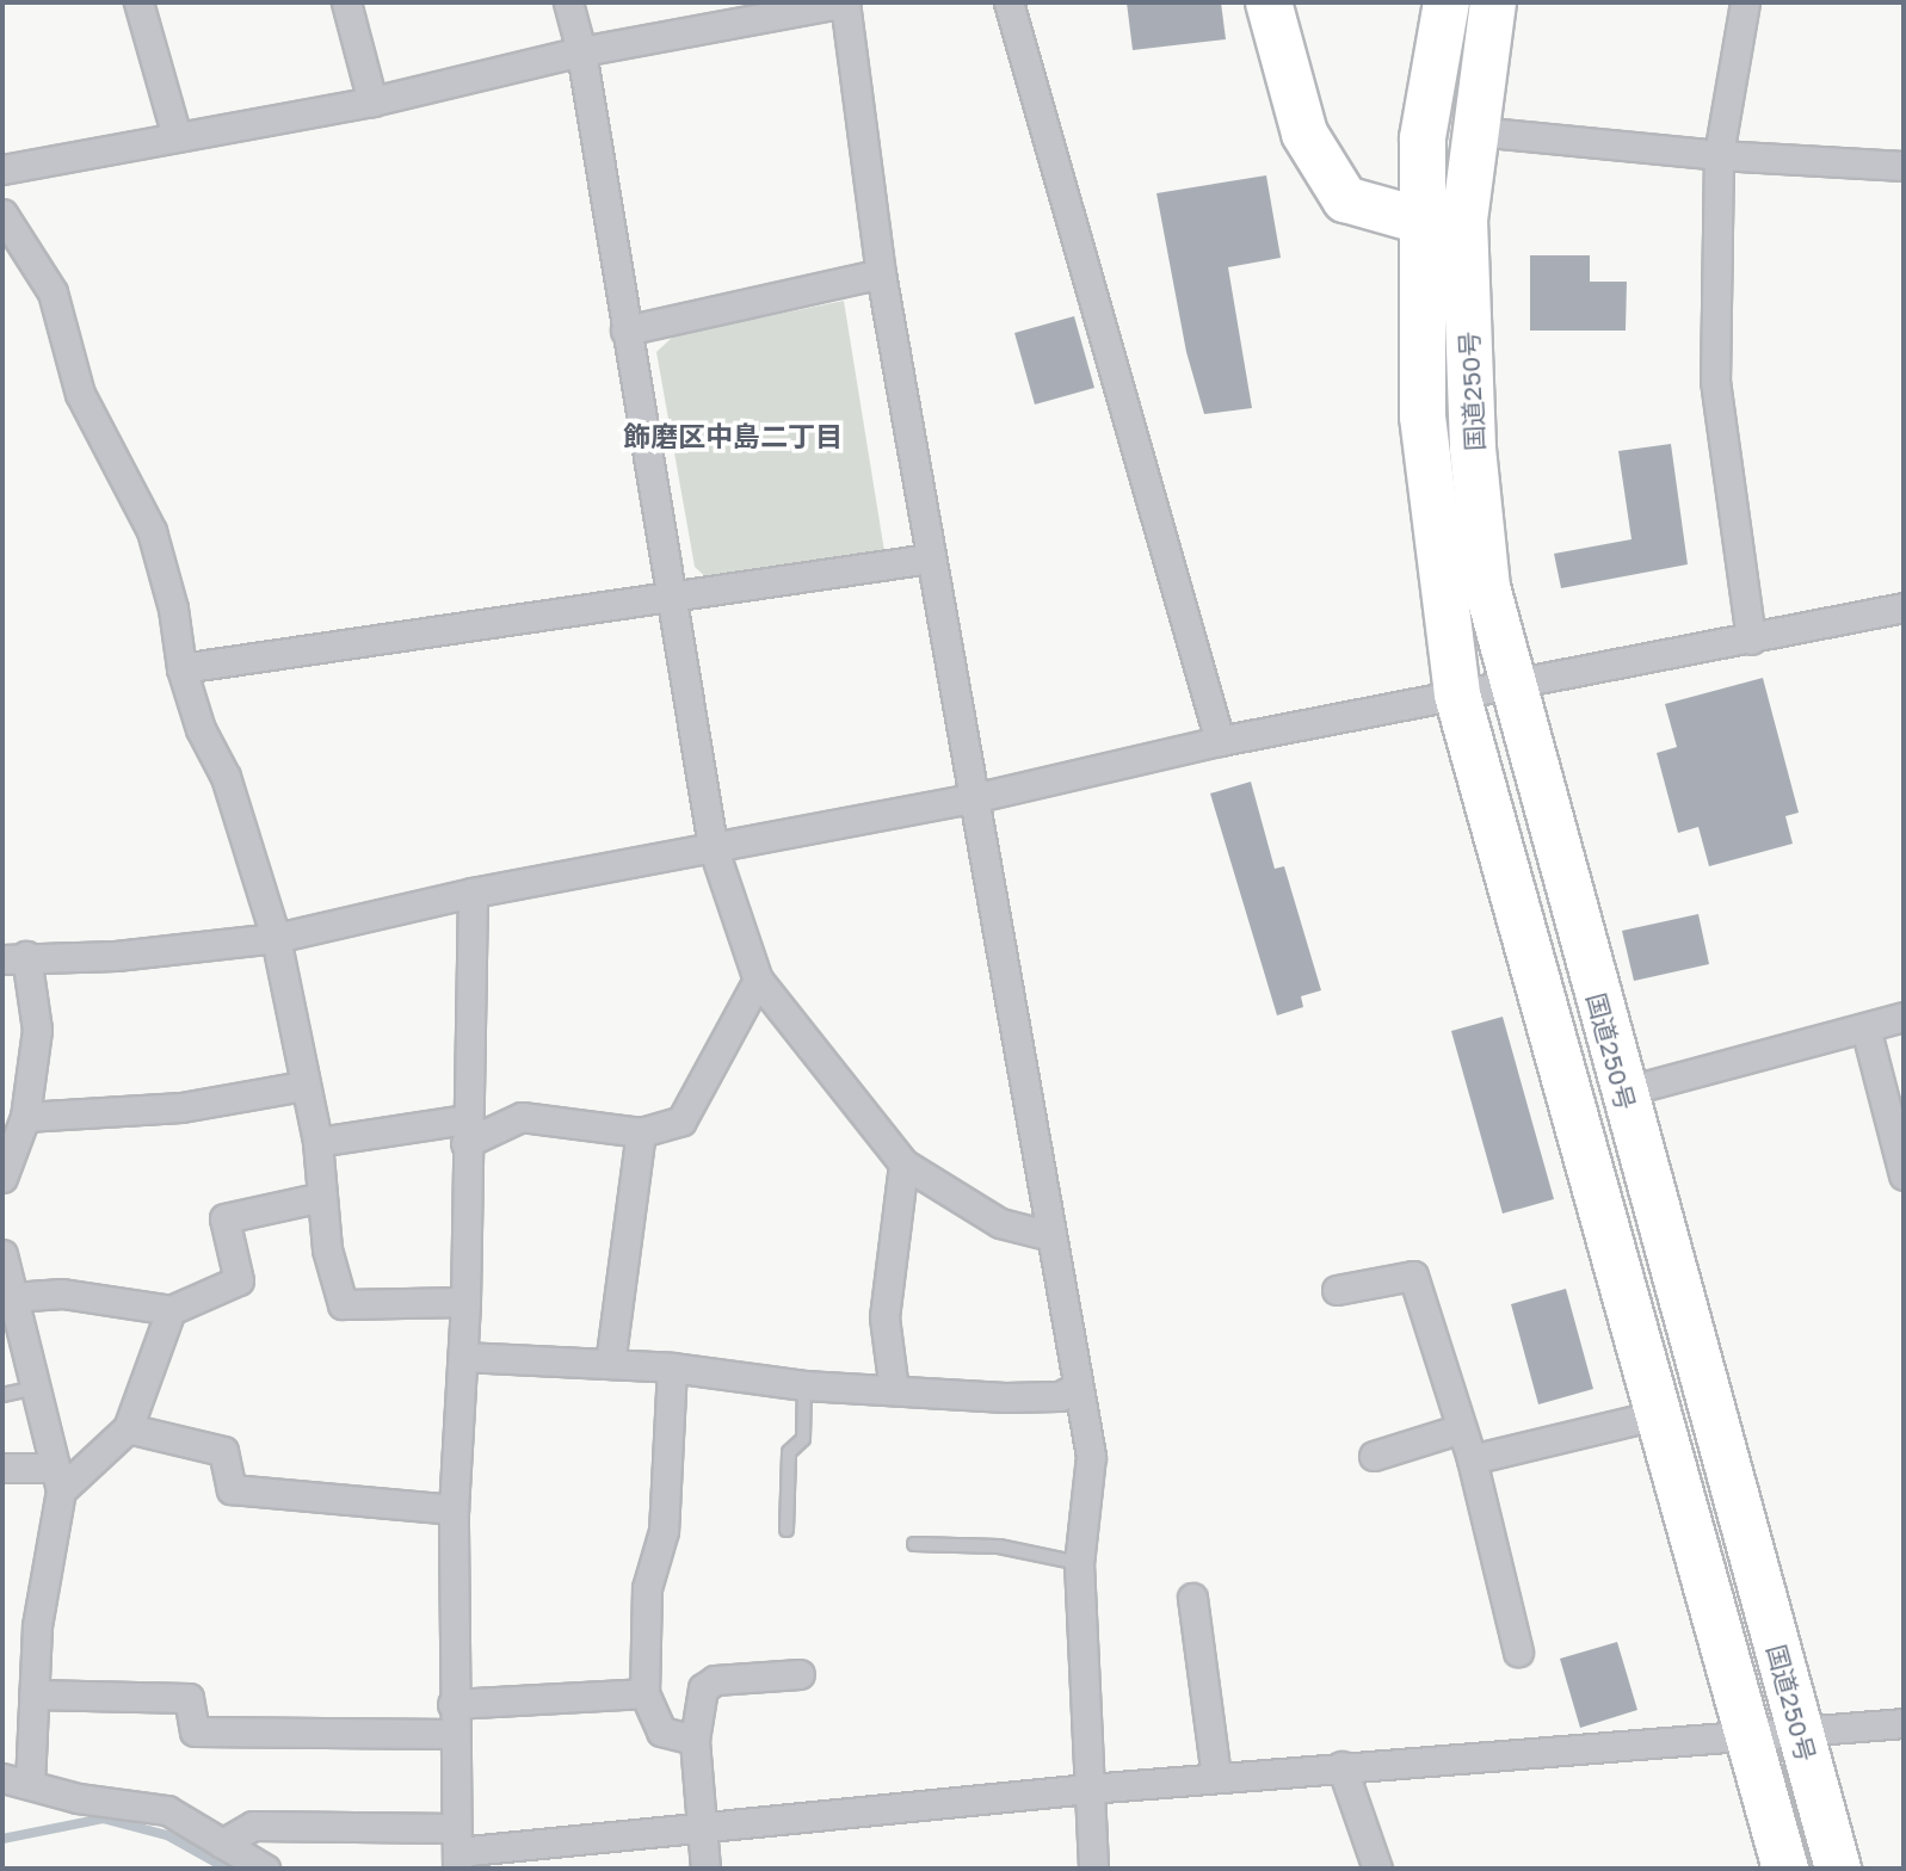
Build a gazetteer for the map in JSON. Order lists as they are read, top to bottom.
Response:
{
  "streets": {
    "highway": ["国道250号"]
  },
  "districts": ["飾磨区中島二丁目"]
}
